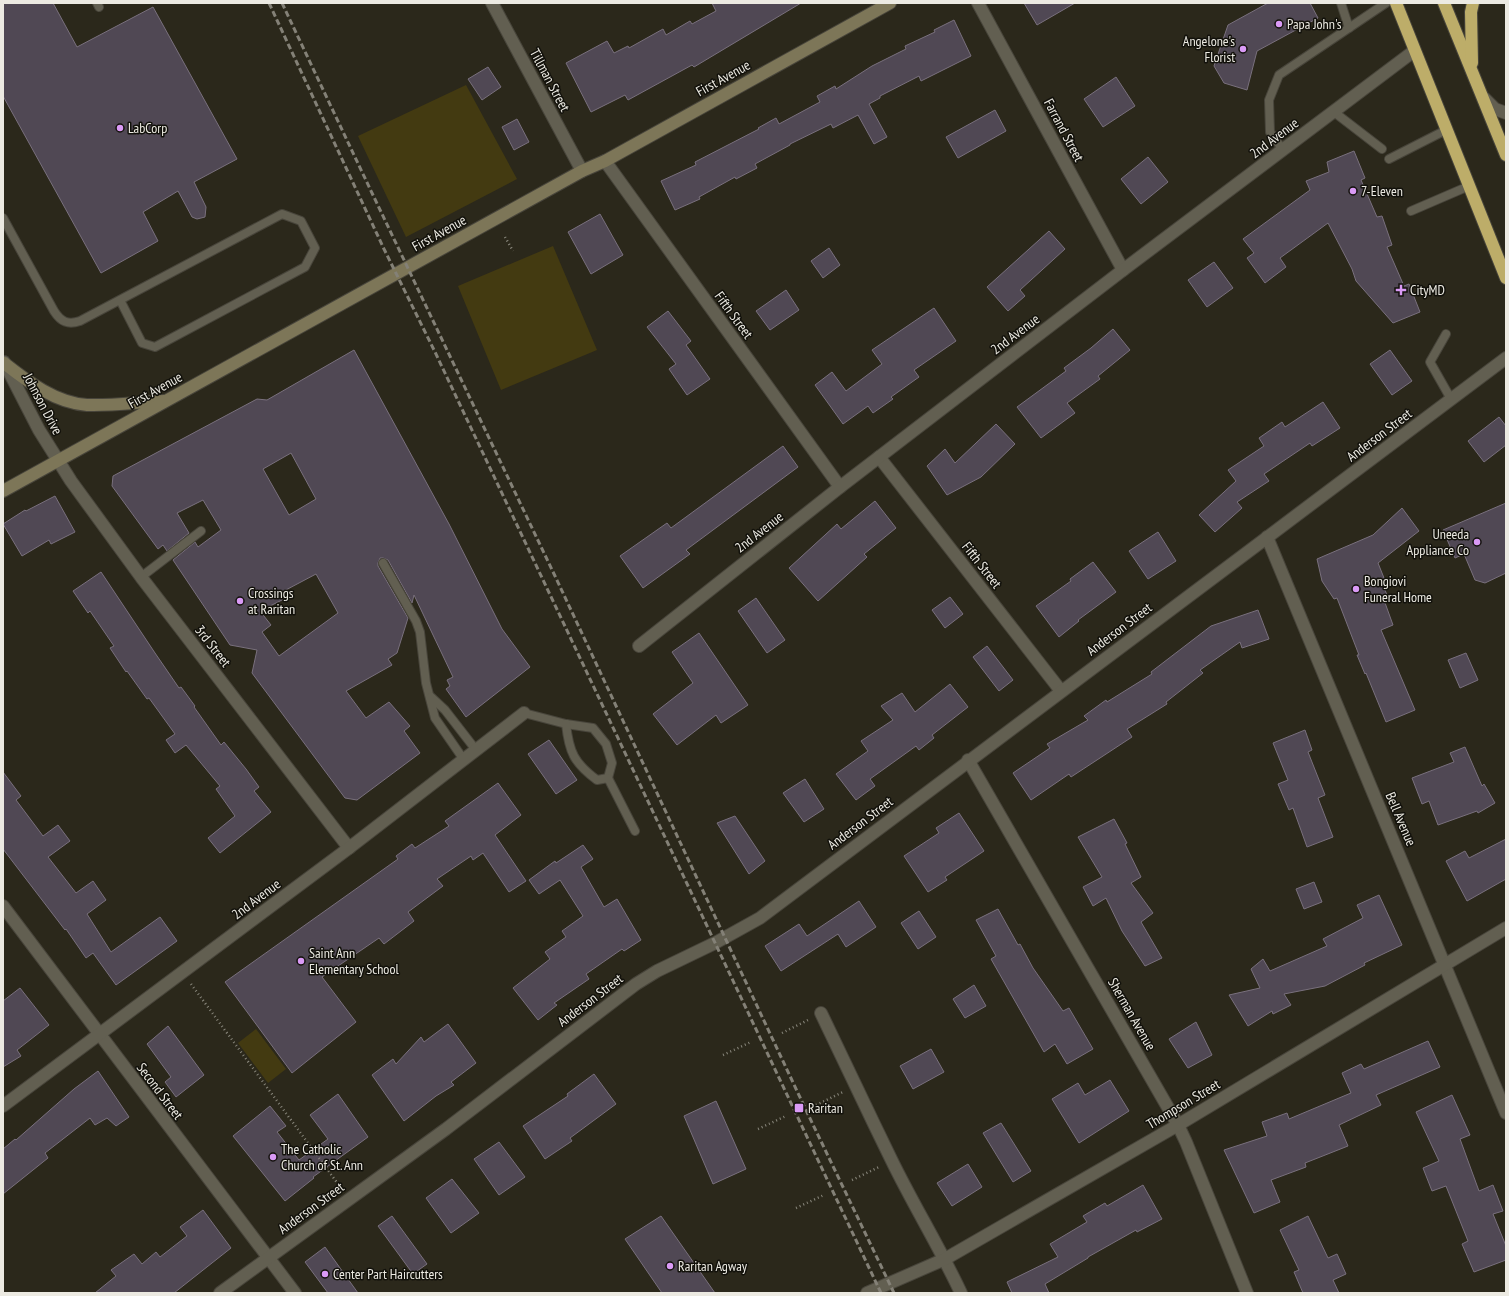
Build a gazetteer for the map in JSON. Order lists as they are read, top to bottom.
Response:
{
  "streets": {
    "street": [
      "First Avenue",
      "Tillman Street",
      "Farrand Street",
      "2nd Avenue",
      "Fifth Street",
      "Johnson Drive",
      "Anderson Street",
      "3rd Street",
      "Bell Avenue",
      "Sherman Avenue",
      "Second Street",
      "Thompson Street"
    ]
  },
  "crossings": [
    ["First Avenue", "Tillman Street"],
    ["First Avenue", "Fifth Street"],
    ["First Avenue", "Johnson Drive"],
    ["First Avenue", "3rd Street"],
    ["Farrand Street", "2nd Avenue"],
    ["2nd Avenue", "Fifth Street"],
    ["2nd Avenue", "3rd Street"],
    ["2nd Avenue", "Second Street"],
    ["Fifth Street", "Anderson Street"],
    ["Johnson Drive", "3rd Street"],
    ["Anderson Street", "Bell Avenue"],
    ["Anderson Street", "Sherman Avenue"],
    ["Anderson Street", "Second Street"],
    ["Bell Avenue", "Thompson Street"],
    ["Sherman Avenue", "Thompson Street"]
  ],
  "places": {
    "other": [
      "Papa John's",
      "Angelone's Florist",
      "LabCorp",
      "7-Eleven",
      "Uneeda Appliance Co",
      "Bongiovi Funeral Home",
      "Crossings at Raritan",
      "Saint Ann Elementary School",
      "The Catholic Church of St. Ann",
      "Raritan Agway",
      "Center Part Haircutters"
    ],
    "health": ["CityMD"],
    "transit": ["Raritan"]
  }
}
